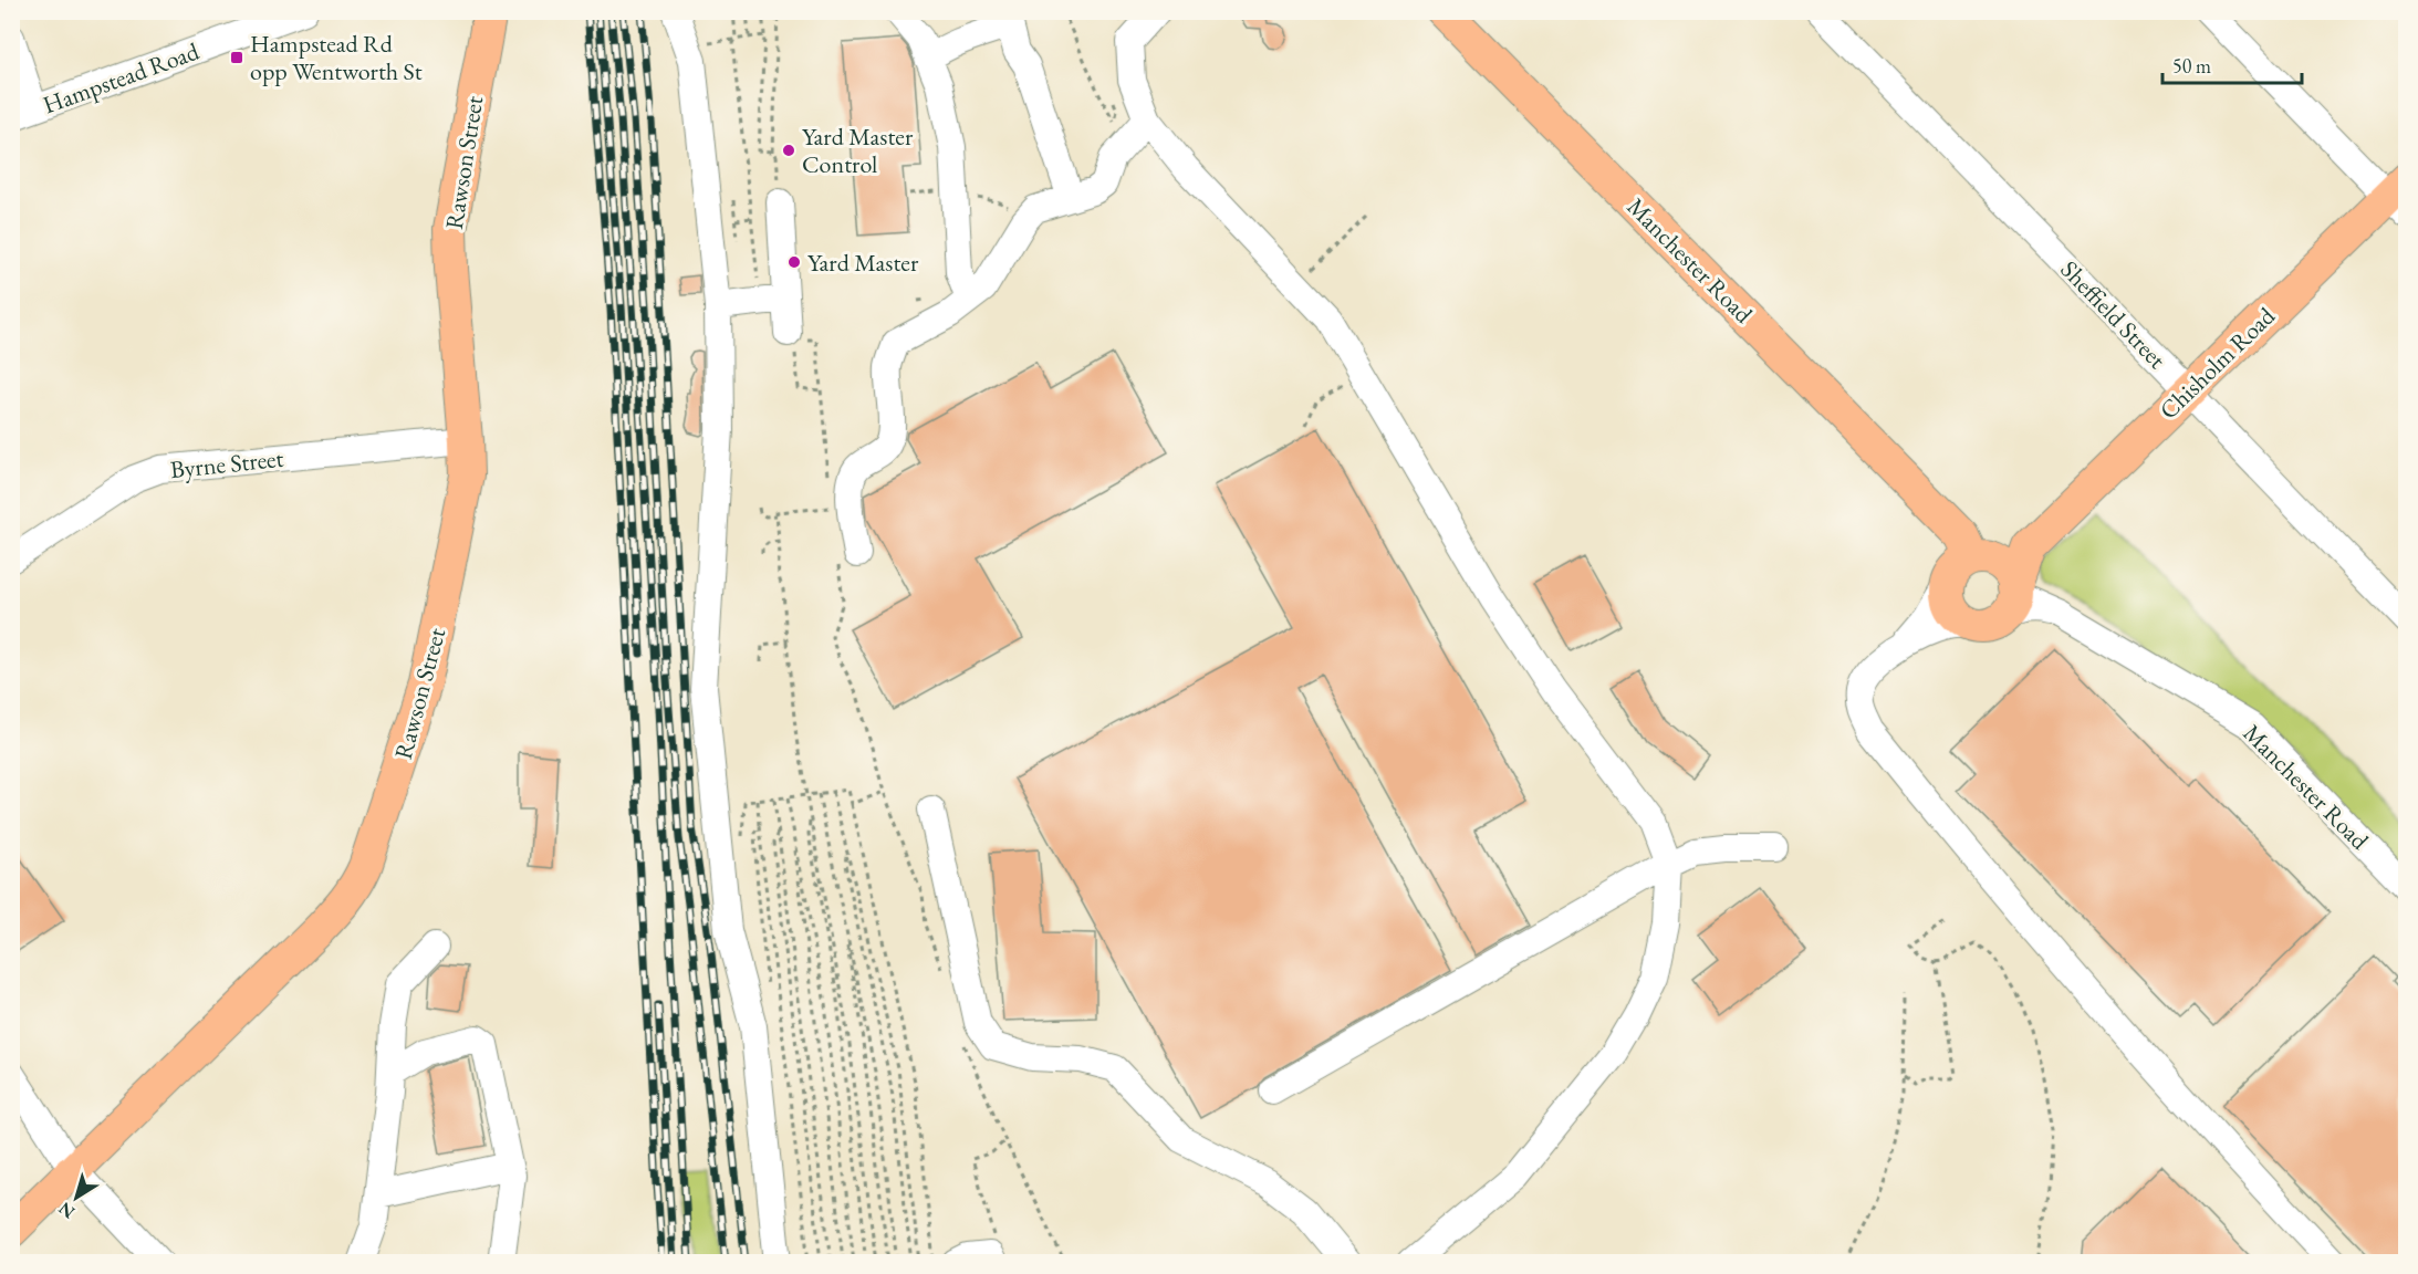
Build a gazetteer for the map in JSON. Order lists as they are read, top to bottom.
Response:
{
  "streets": {
    "main road": ["Rawson Street", "Manchester Road", "Chisholm Road"],
    "street": ["Hampstead Road", "Sheffield Street", "Byrne Street"]
  },
  "crossings": [
    ["Rawson Street", "Byrne Street"],
    ["Manchester Road", "Chisholm Road"],
    ["Sheffield Street", "Chisholm Road"]
  ],
  "places": {
    "transit": ["Hampstead Rd opp Wentworth St"],
    "other": ["Yard Master Control", "Yard Master"]
  },
  "scale_bar": "50 m",
  "north": "bottom left"
}
